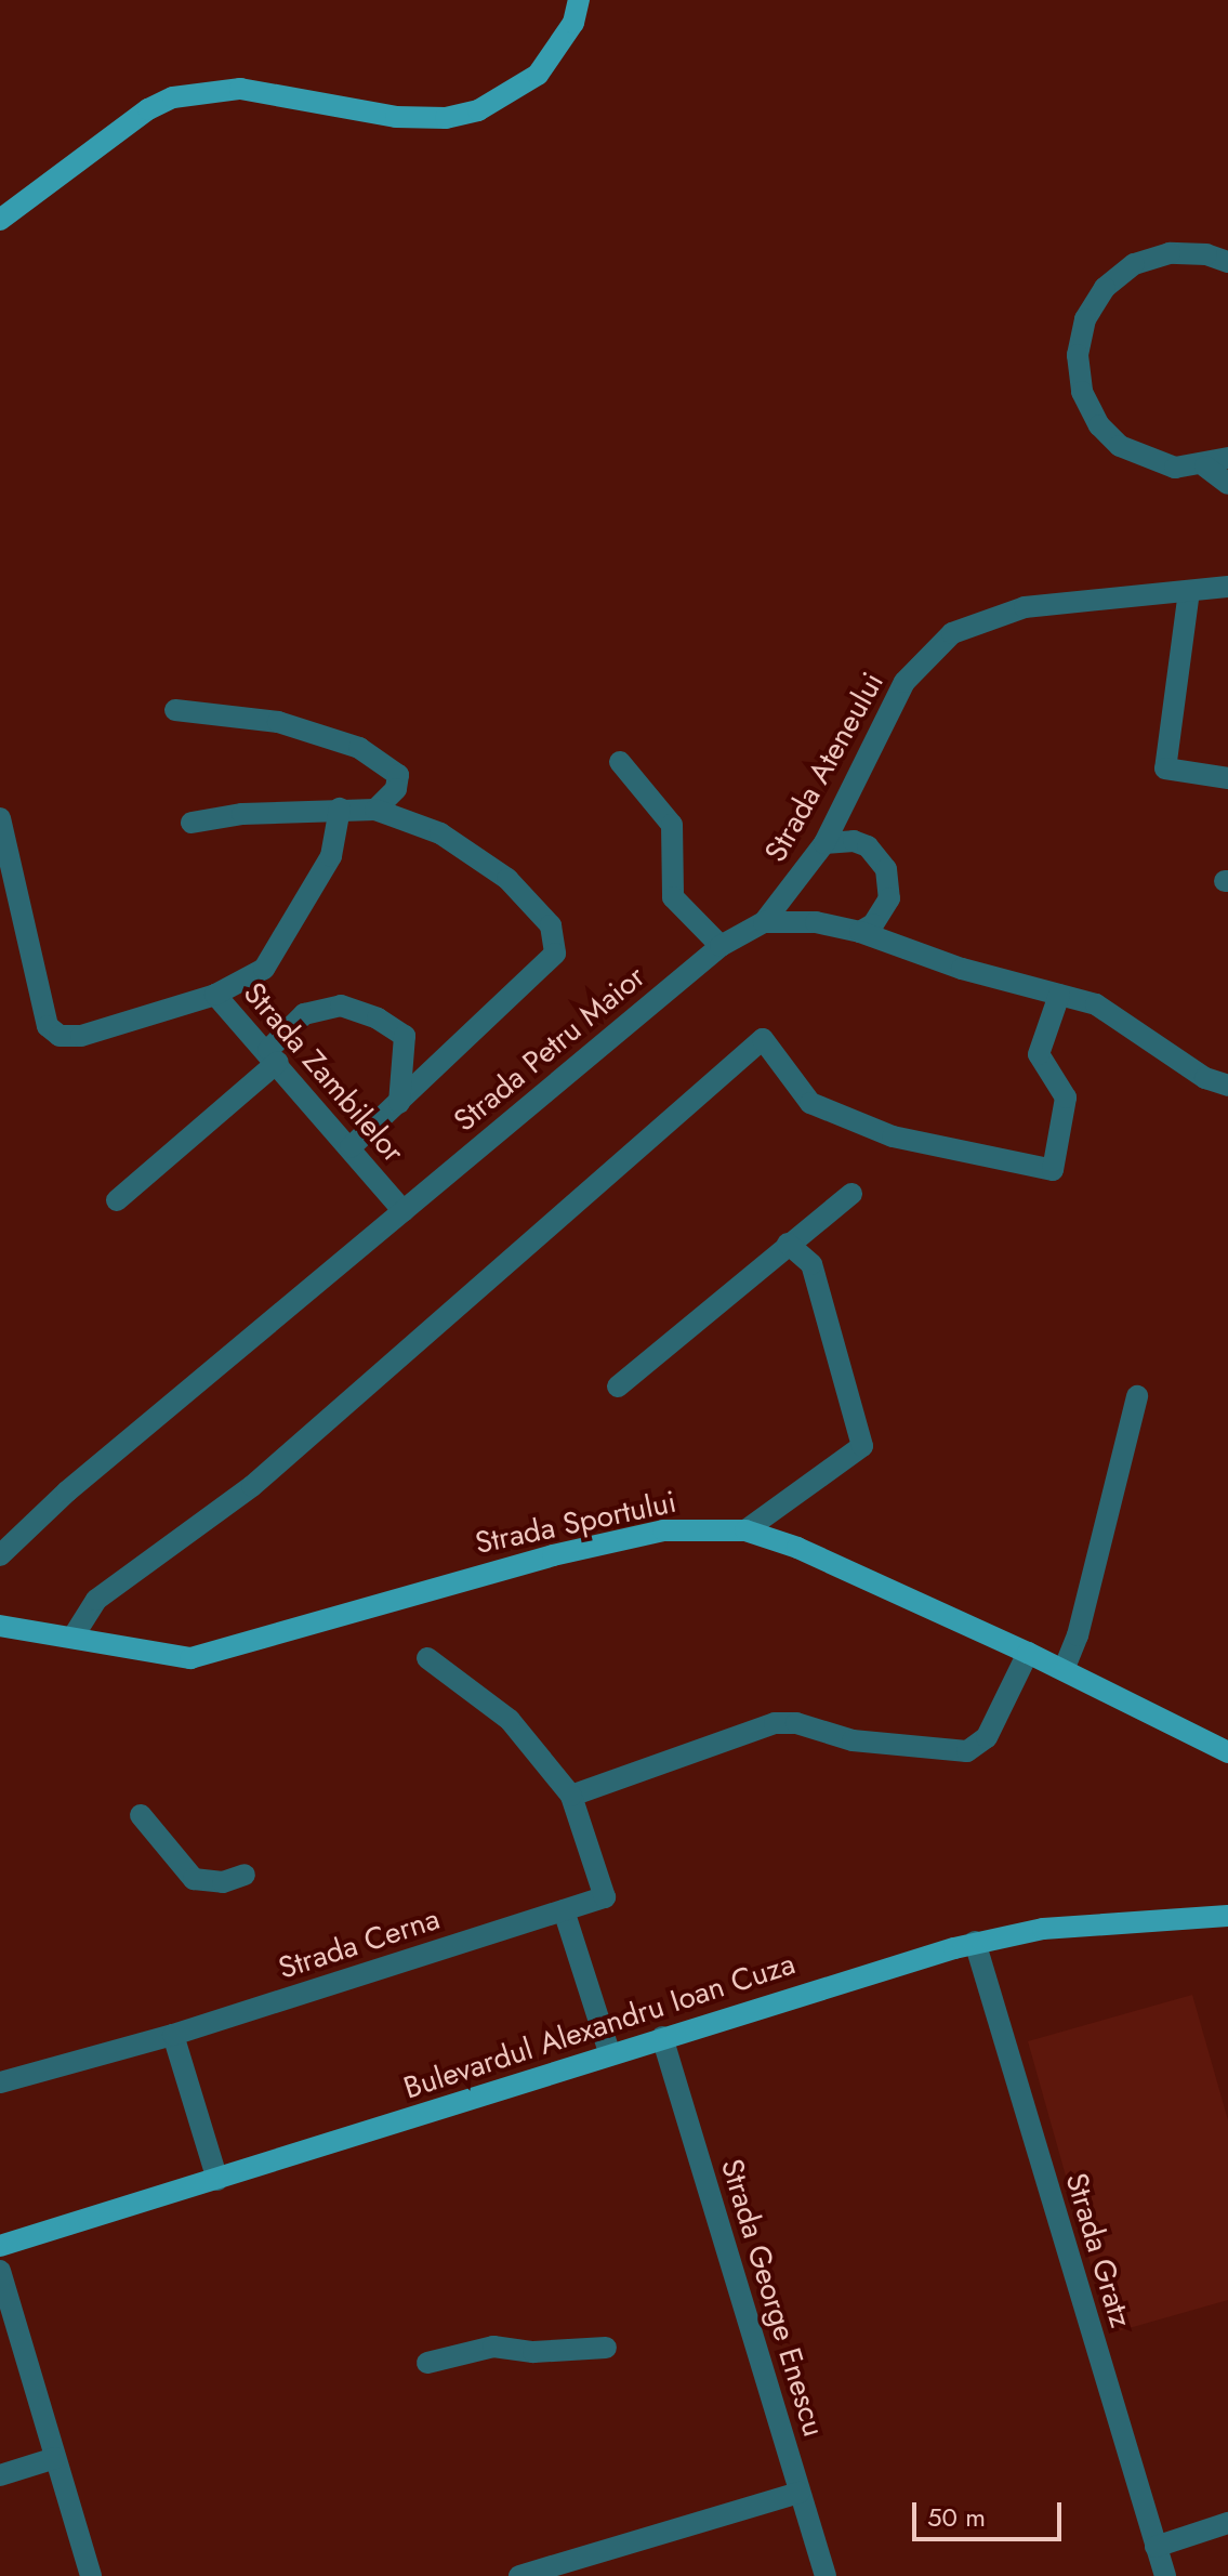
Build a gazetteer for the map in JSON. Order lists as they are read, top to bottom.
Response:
{
  "streets": {
    "main road": ["Strada Sportului", "Bulevardul Alexandru Ioan Cuza"],
    "street": [
      "Strada Ateneului",
      "Strada Petru Maior",
      "Strada Zambilelor",
      "Strada Cerna",
      "Strada Gratz",
      "Strada George Enescu"
    ]
  },
  "crossings": [
    ["Strada Ateneului", "Strada Petru Maior"],
    ["Strada Petru Maior", "Strada Zambilelor"],
    ["Bulevardul Alexandru Ioan Cuza", "Strada Gratz"],
    ["Bulevardul Alexandru Ioan Cuza", "Strada George Enescu"]
  ],
  "scale_bar": "50 m"
}
